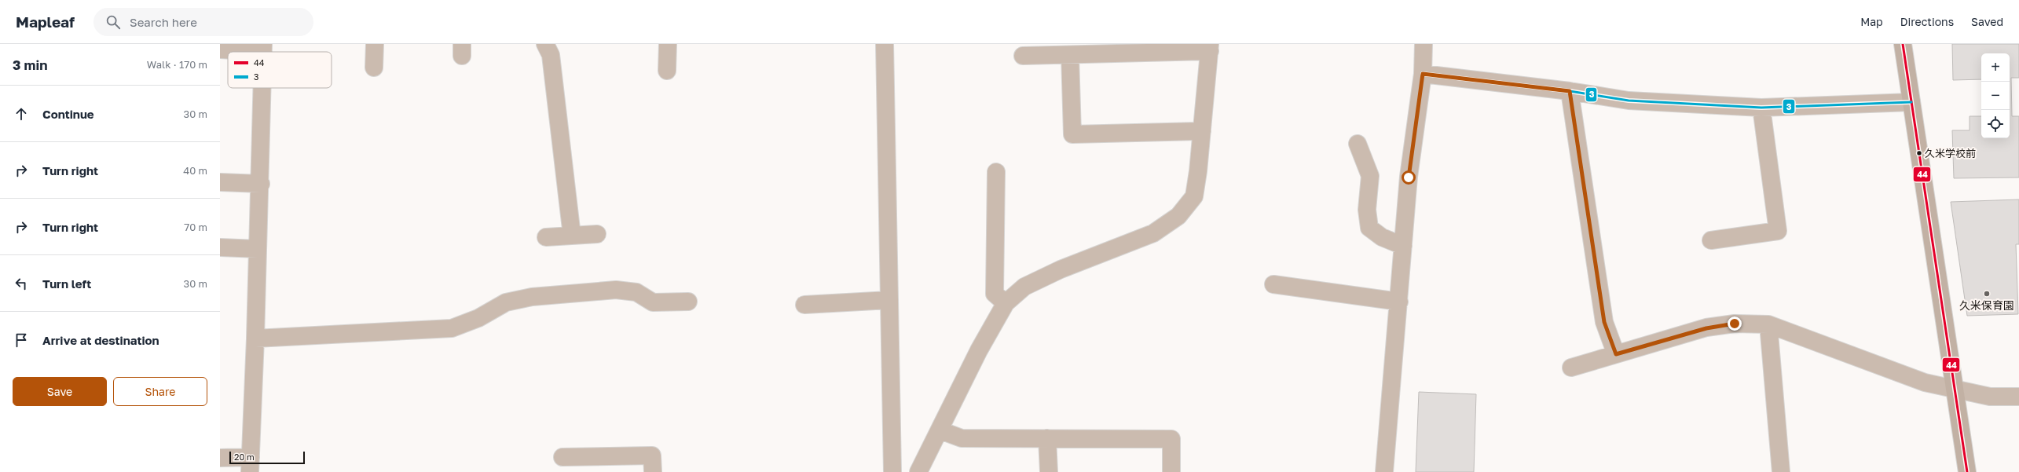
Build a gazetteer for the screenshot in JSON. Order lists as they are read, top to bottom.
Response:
{
  "places": ["久米学校前", "久米保育園"],
  "lines": ["transit line 44", "transit line 3"],
  "legend": ["44", "3"],
  "scale_bar": "20 m",
  "page": {
    "header": "Mapleaf",
    "search": "Search here",
    "nav": ["Map", "Directions", "Saved"],
    "heading": ["3 min", "Walk · 170 m"],
    "map_buttons": ["+", "−"],
    "list": [
      ["Continue", "30 m"],
      ["Turn right", "40 m"],
      ["Turn right", "70 m"],
      ["Turn left", "30 m"],
      "Arrive at destination"
    ],
    "buttons": ["Save", "Share"],
    "scale": "20 m"
  }
}
